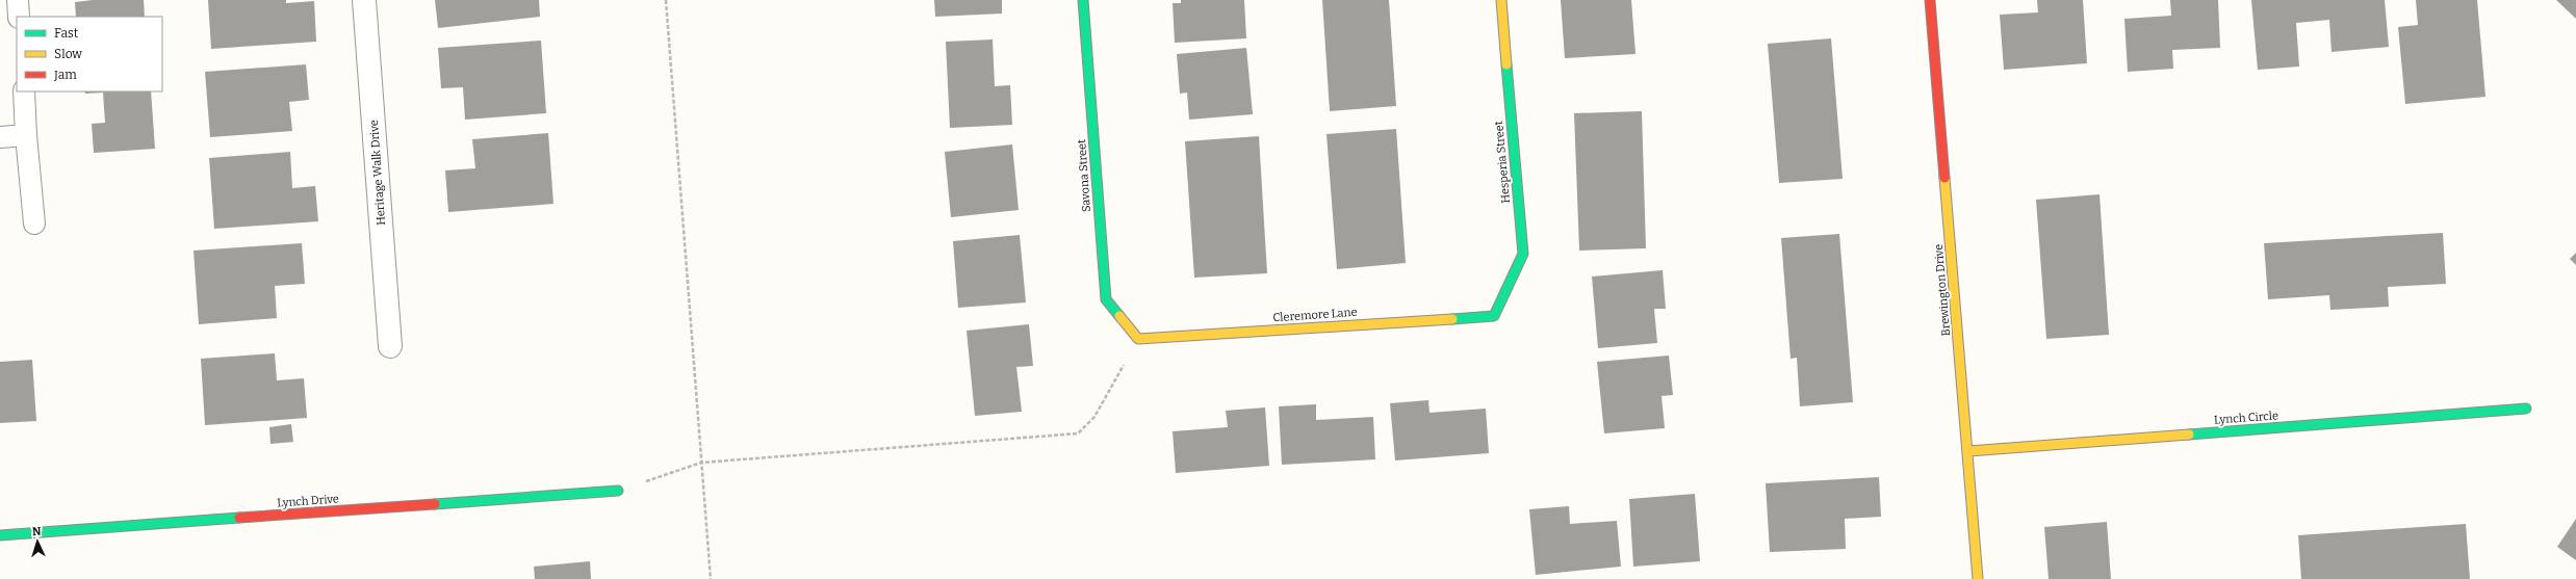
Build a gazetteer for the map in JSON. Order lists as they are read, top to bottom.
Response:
{
  "streets": {
    "street": [
      "Hesperia Street",
      "Heritage Walk Drive",
      "Savona Street",
      "Brewington Drive",
      "Cleremore Lane",
      "Lynch Circle",
      "Lynch Drive"
    ]
  },
  "crossings": [
    ["Hesperia Street", "Cleremore Lane"],
    ["Savona Street", "Cleremore Lane"],
    ["Brewington Drive", "Lynch Circle"]
  ],
  "legend": ["Fast", "Slow", "Jam"],
  "north": "top"
}
